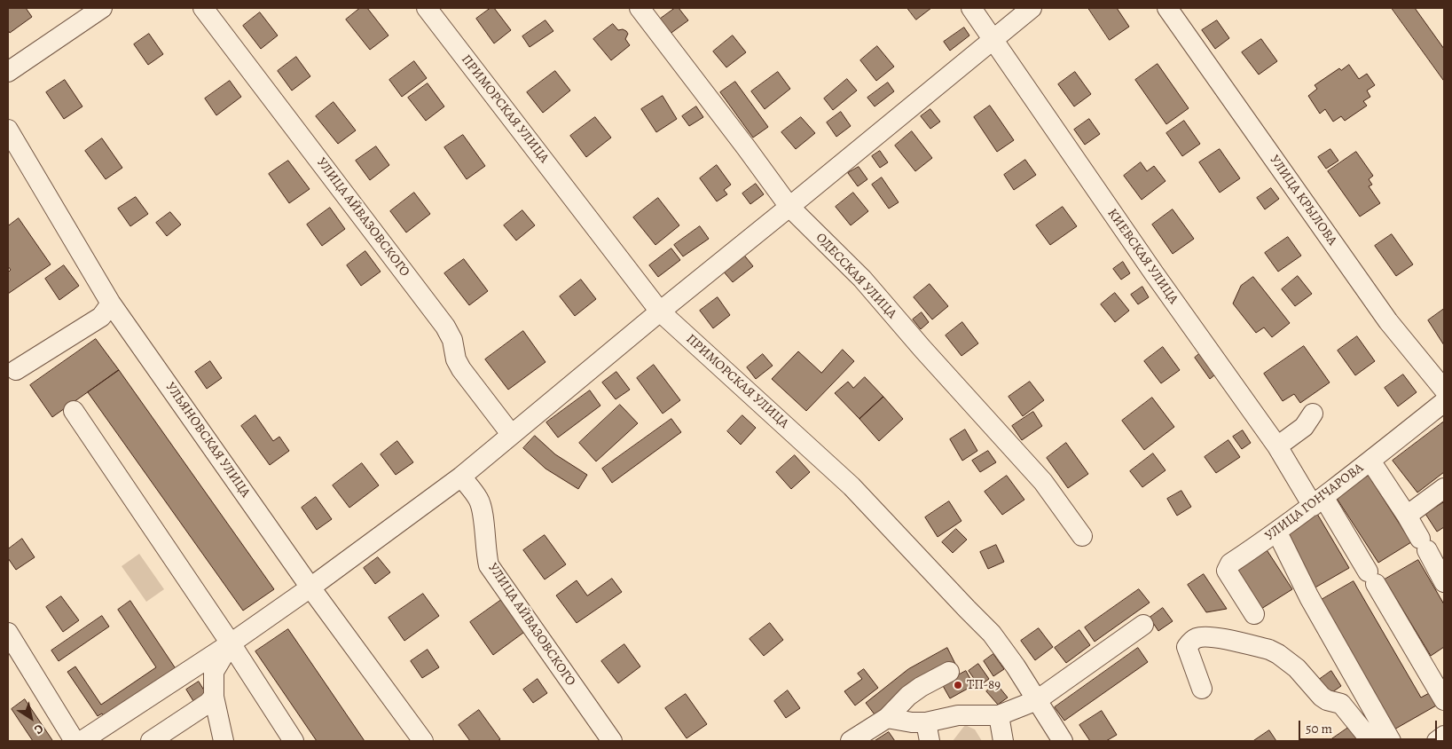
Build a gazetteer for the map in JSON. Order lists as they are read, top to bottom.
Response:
{
  "streets": {
    "street": [
      "ПРИМОРСКАЯ УЛИЦА",
      "УЛИЦА КРЫЛОВА",
      "УЛИЦА АЙВАЗОВСКОГО",
      "КИЕВСКАЯ УЛИЦА",
      "ОДЕССКАЯ УЛИЦА",
      "УЛЬЯНОВСКАЯ УЛИЦА",
      "УЛИЦА ГОНЧАРОВА"
    ]
  },
  "crossings": [
    ["КИЕВСКАЯ УЛИЦА", "УЛИЦА ГОНЧАРОВА"]
  ],
  "places": ["ТП-89"],
  "scale_bar": "50 m",
  "north": "bottom right"
}
